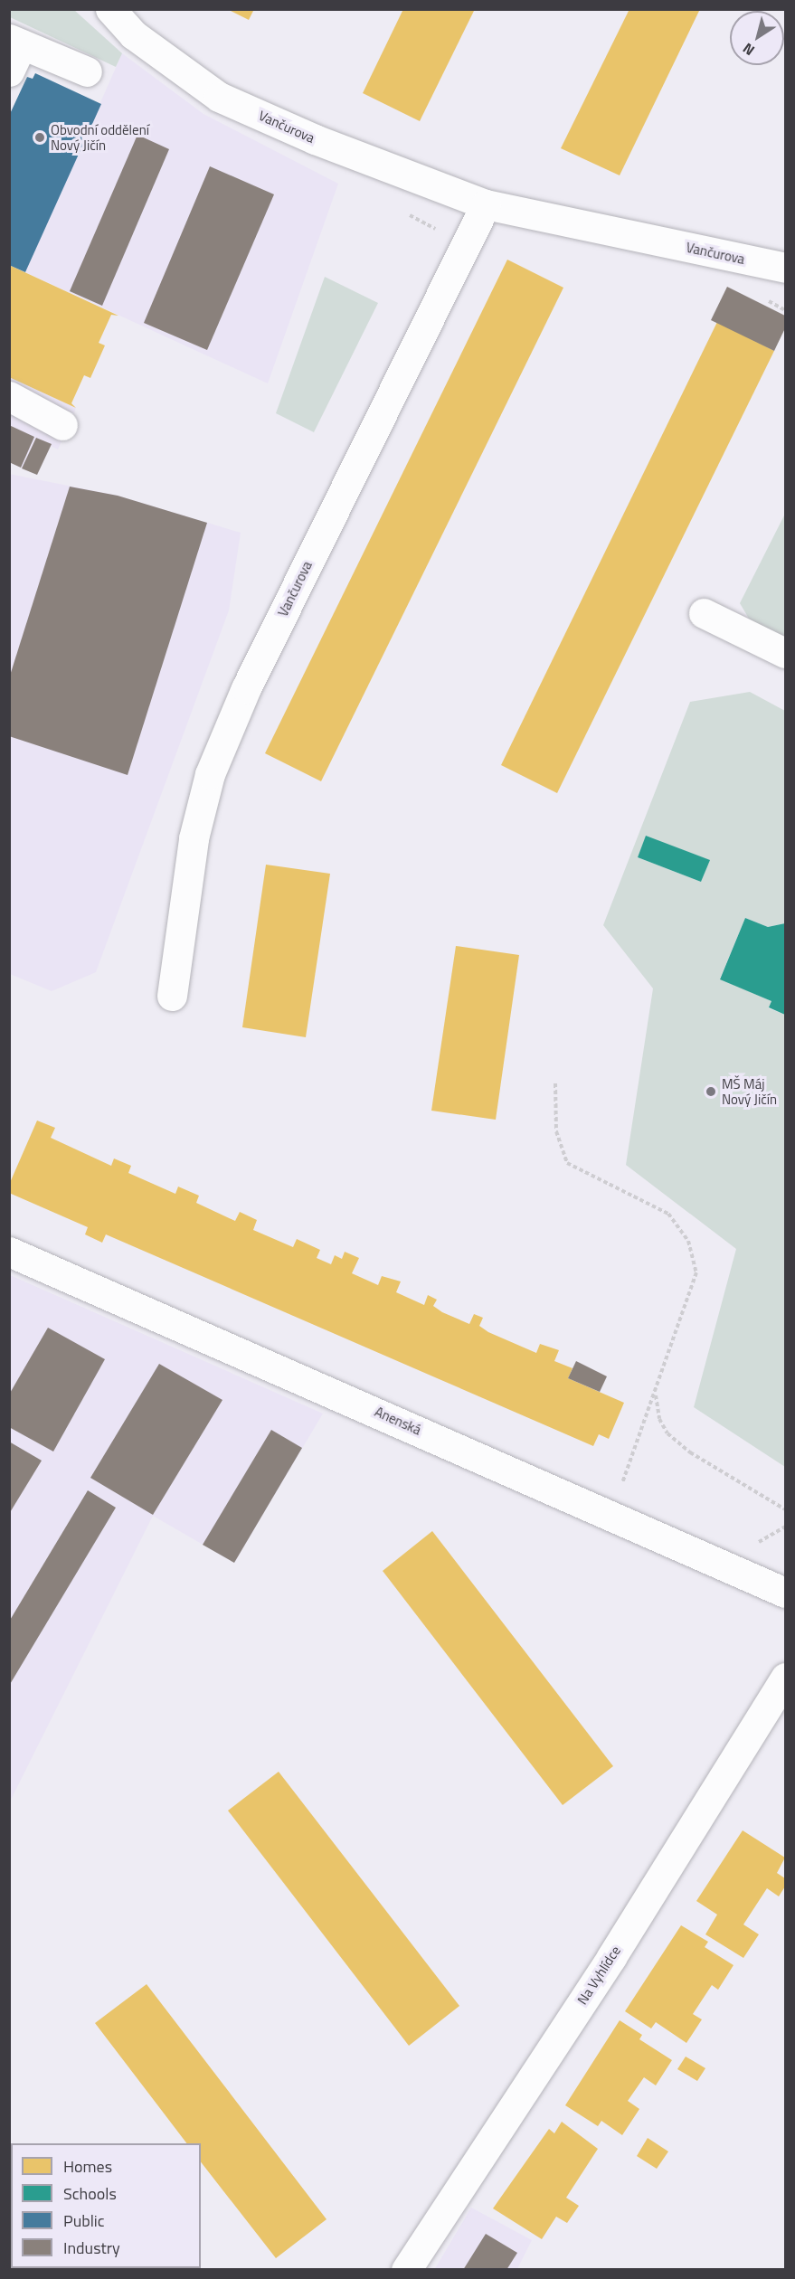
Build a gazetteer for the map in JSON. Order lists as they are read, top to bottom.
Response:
{
  "streets": {
    "street": ["Vančurova", "Anenská", "Na Vyhlídce"]
  },
  "places": ["Obvodní oddělení Nový Jičín", "MŠ Máj Nový Jičín"],
  "legend": [
    "Homes",
    "Schools",
    "Public",
    "Industry"
  ],
  "north": "bottom left"
}
